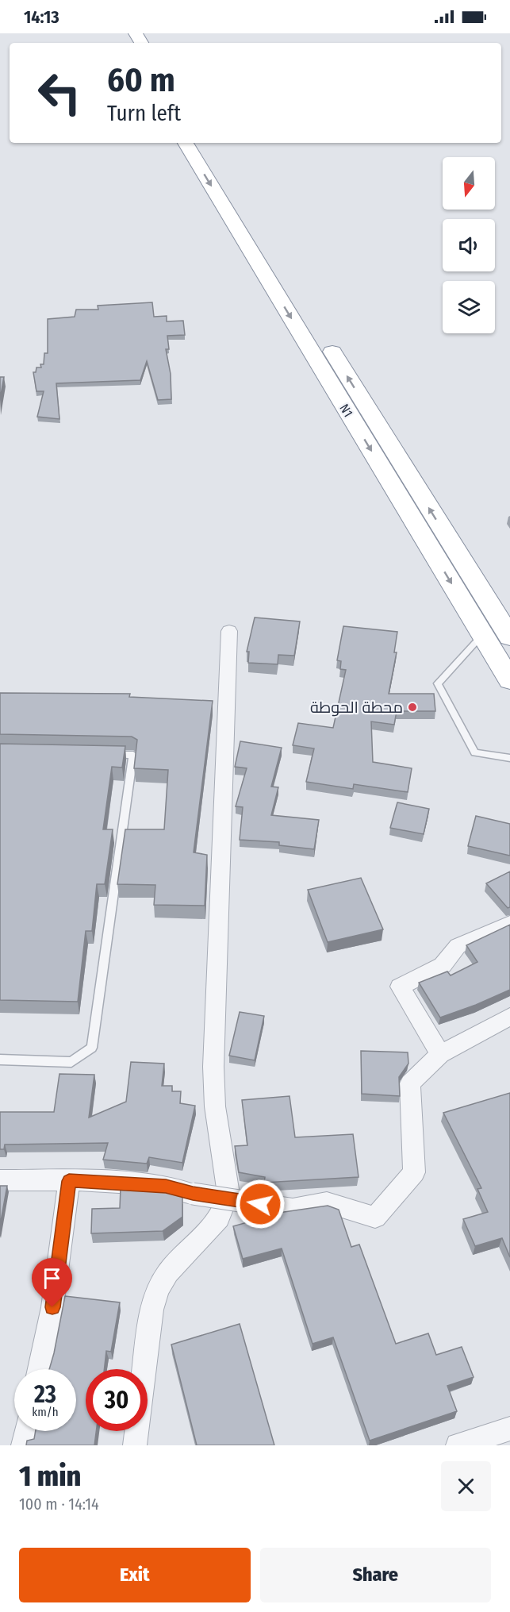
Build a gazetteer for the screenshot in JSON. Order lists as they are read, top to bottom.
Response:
{
  "streets": {
    "highway": ["N1"]
  },
  "places": ["محطة الحوطة"],
  "north": "bottom",
  "page": {
    "status": "14:13",
    "turn": ["60 m", "Turn left"],
    "speed": "23 km/h",
    "limit": "30",
    "heading": ["1 min", "100 m · 14:14"],
    "buttons": ["Exit", "Share"]
  }
}
